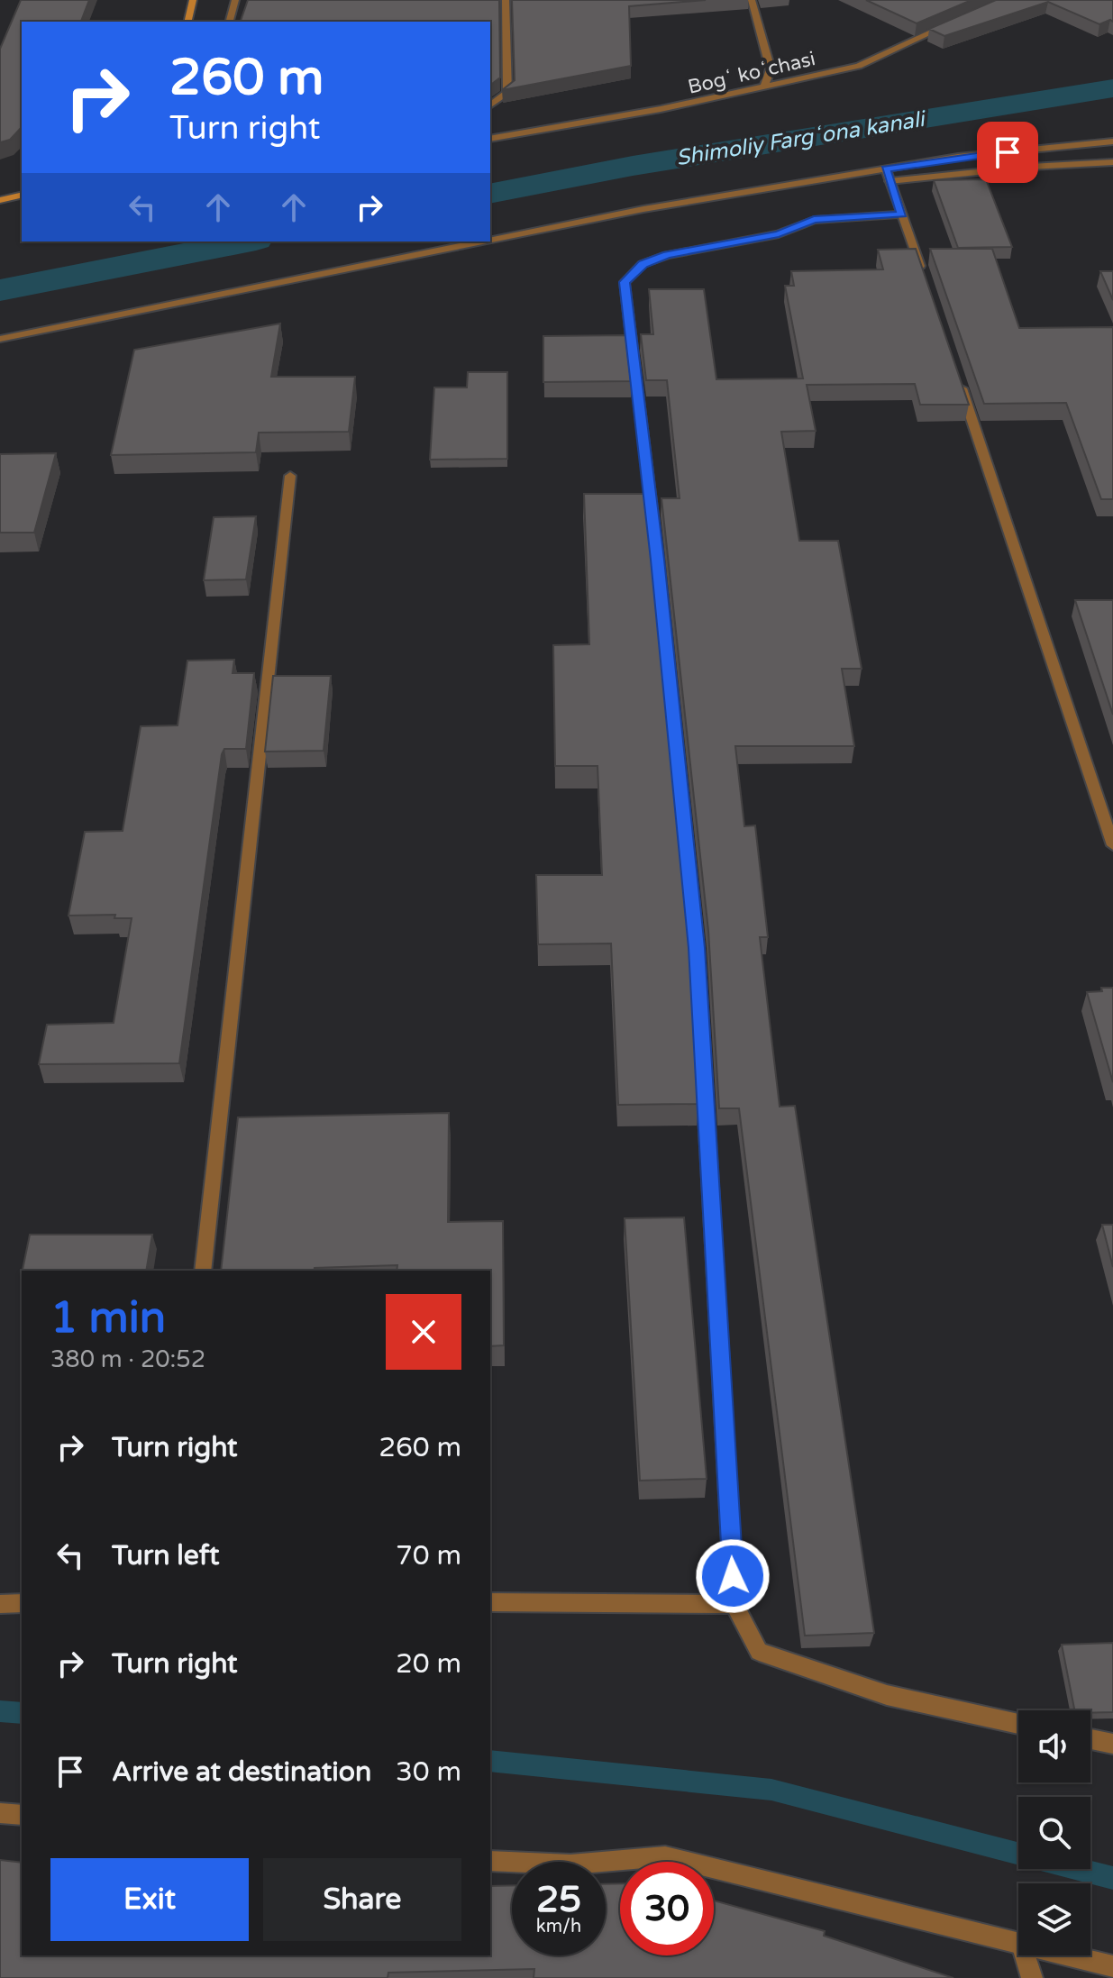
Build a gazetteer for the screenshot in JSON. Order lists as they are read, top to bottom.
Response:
{
  "streets": {
    "street": ["Bogʻ koʻchasi"]
  },
  "water": ["Shimoliy Fargʻona kanali"],
  "page": {
    "turn": ["260 m", "Turn right"],
    "heading": ["1 min", "380 m · 20:52"],
    "list": [
      {
        "name": "Turn right",
        "value": "260 m"
      },
      {
        "name": "Turn left",
        "value": "70 m"
      },
      {
        "name": "Turn right",
        "value": "20 m"
      },
      {
        "name": "Arrive at destination",
        "value": "30 m"
      }
    ],
    "buttons": ["Exit", "Share"],
    "speed": "25 km/h",
    "limit": "30"
  }
}
